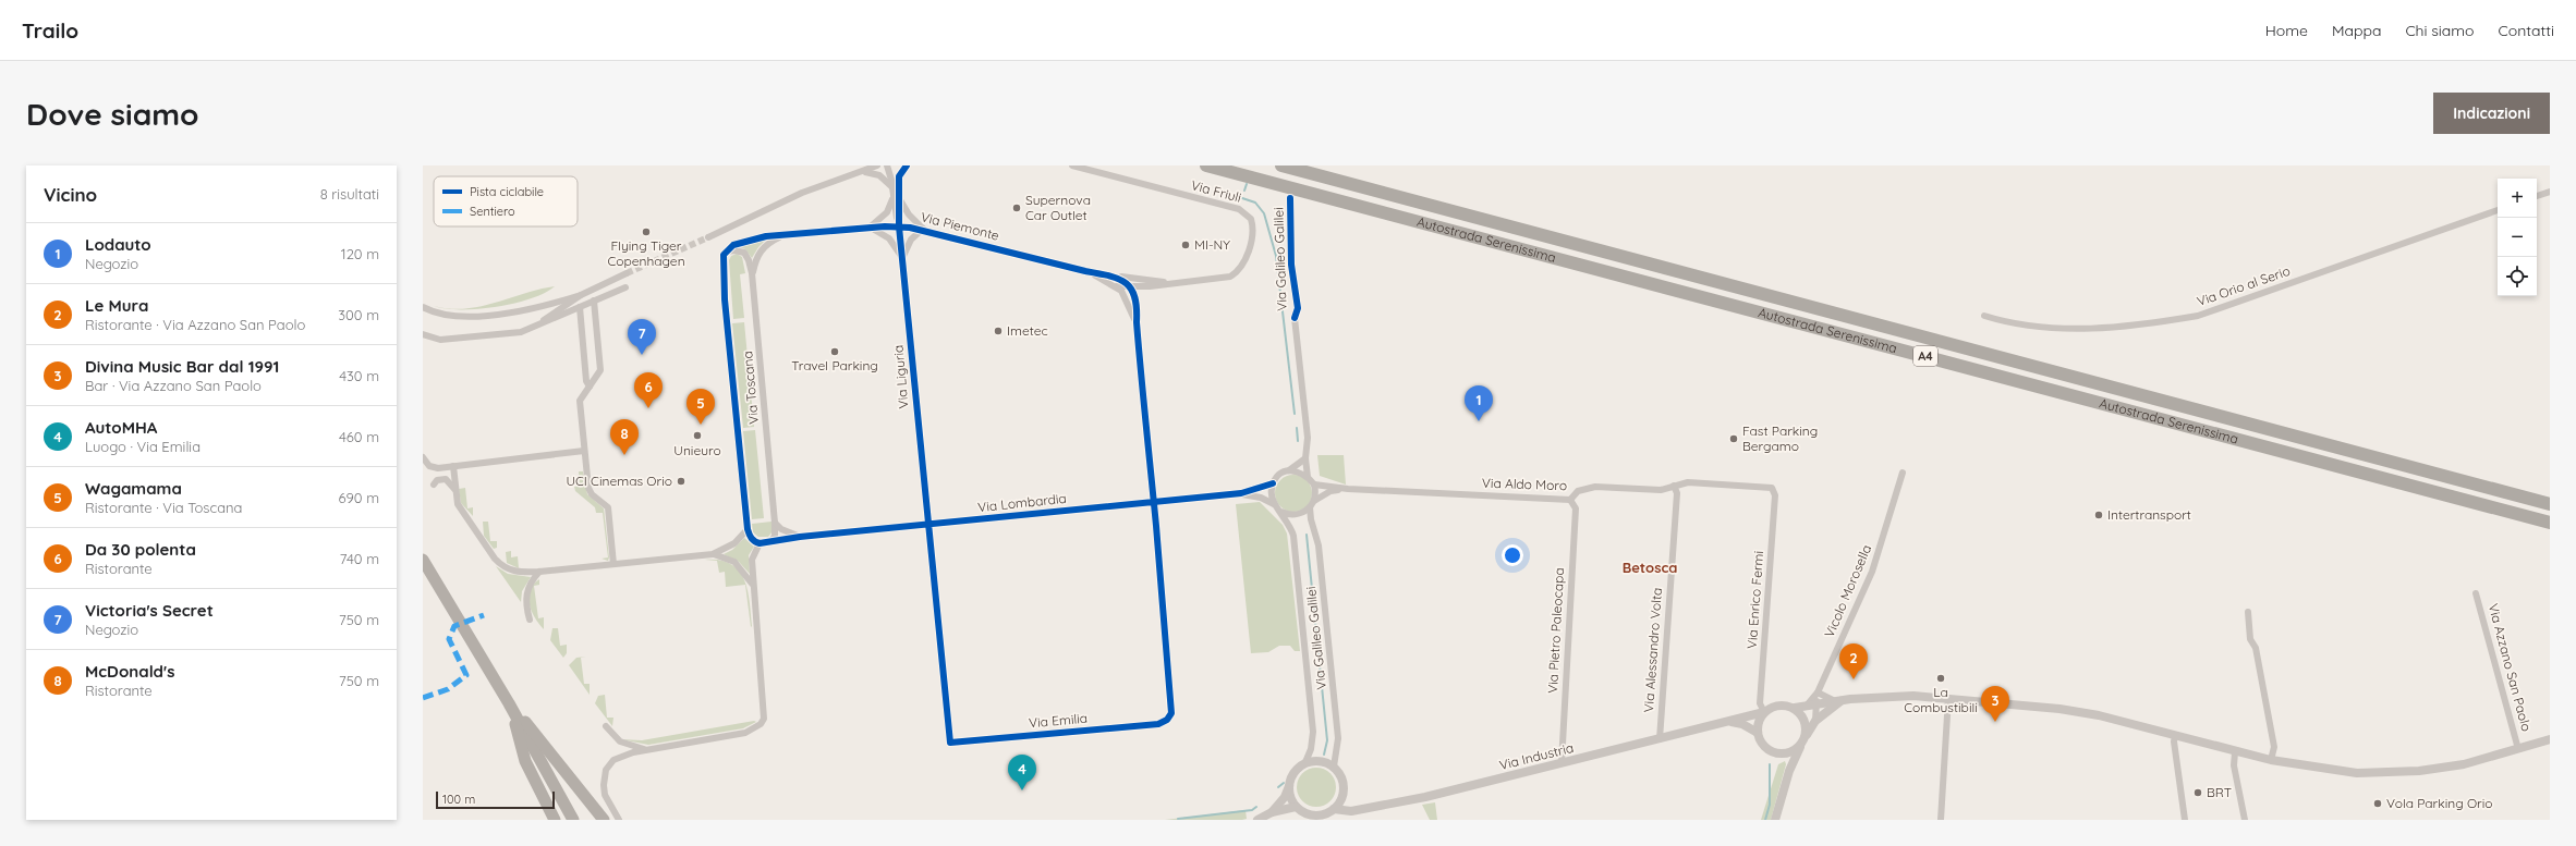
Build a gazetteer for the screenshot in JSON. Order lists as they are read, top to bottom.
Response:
{
  "streets": {
    "highway": ["Autostrada Serenissima", "A4"],
    "street": [
      "Via Friuli",
      "Via Piemonte",
      "Via Galileo Galilei",
      "Via Orio al Serio",
      "Via Liguria",
      "Via Toscana",
      "Via Aldo Moro",
      "Via Lombardia",
      "Vicolo Morosella",
      "Via Enrico Fermi",
      "Via Pietro Paleocapa",
      "Via Alessandro Volta",
      "Via Azzano San Paolo",
      "Via Emilia",
      "Via Industria"
    ]
  },
  "crossings": [
    ["Via Friuli", "Via Piemonte"],
    ["Via Piemonte", "Via Liguria"],
    ["Via Piemonte", "Via Toscana"],
    ["Via Piemonte", "Via Lombardia"],
    ["Via Piemonte", "Via Emilia"],
    ["Via Galileo Galilei", "Via Aldo Moro"],
    ["Via Galileo Galilei", "Via Lombardia"],
    ["Via Galileo Galilei", "Via Industria"],
    ["Via Liguria", "Via Lombardia"],
    ["Via Liguria", "Via Emilia"],
    ["Via Toscana", "Via Lombardia"],
    ["Via Aldo Moro", "Via Lombardia"],
    ["Via Aldo Moro", "Via Enrico Fermi"],
    ["Via Aldo Moro", "Via Pietro Paleocapa"],
    ["Via Aldo Moro", "Via Alessandro Volta"],
    ["Via Lombardia", "Via Emilia"],
    ["Vicolo Morosella", "Via Azzano San Paolo"],
    ["Via Enrico Fermi", "Via Azzano San Paolo"],
    ["Via Enrico Fermi", "Via Industria"],
    ["Via Pietro Paleocapa", "Via Industria"],
    ["Via Alessandro Volta", "Via Industria"],
    ["Via Azzano San Paolo", "Via Industria"]
  ],
  "districts": ["Betosca"],
  "places": [
    "Supernova Car Outlet",
    "Flying Tiger Copenhagen",
    "MI-NY",
    "Imetec",
    "Travel Parking",
    "Unieuro",
    "Fast Parking Bergamo",
    "UCI Cinemas Orio",
    "Intertransport",
    "La Combustibili",
    "BRT",
    "Vola Parking Orio"
  ],
  "legend": ["Pista ciclabile", "Sentiero"],
  "scale_bar": "100 m",
  "page": {
    "header": "Trailo",
    "nav": [
      "Home",
      "Mappa",
      "Chi siamo",
      "Contatti"
    ],
    "buttons": "Indicazioni",
    "title": "Dove siamo",
    "heading": ["Vicino", "8 risultati"],
    "map_buttons": ["+", "−"],
    "list": [
      {
        "mark": "1",
        "name": "Lodauto",
        "note": "Negozio",
        "value": "120 m"
      },
      {
        "mark": "2",
        "name": "Le Mura",
        "note": "Ristorante · Via Azzano San Paolo",
        "value": "300 m"
      },
      {
        "mark": "3",
        "name": "Divina Music Bar dal 1991",
        "note": "Bar · Via Azzano San Paolo",
        "value": "430 m"
      },
      {
        "mark": "4",
        "name": "AutoMHA",
        "note": "Luogo · Via Emilia",
        "value": "460 m"
      },
      {
        "mark": "5",
        "name": "Wagamama",
        "note": "Ristorante · Via Toscana",
        "value": "690 m"
      },
      {
        "mark": "6",
        "name": "Da 30 polenta",
        "note": "Ristorante",
        "value": "740 m"
      },
      {
        "mark": "7",
        "name": "Victoria's Secret",
        "note": "Negozio",
        "value": "750 m"
      },
      {
        "mark": "8",
        "name": "McDonald's",
        "note": "Ristorante",
        "value": "750 m"
      }
    ],
    "pins": [
      "7",
      "6",
      "1",
      "5",
      "8",
      "2",
      "3",
      "4"
    ],
    "scale": "100 m"
  }
}
